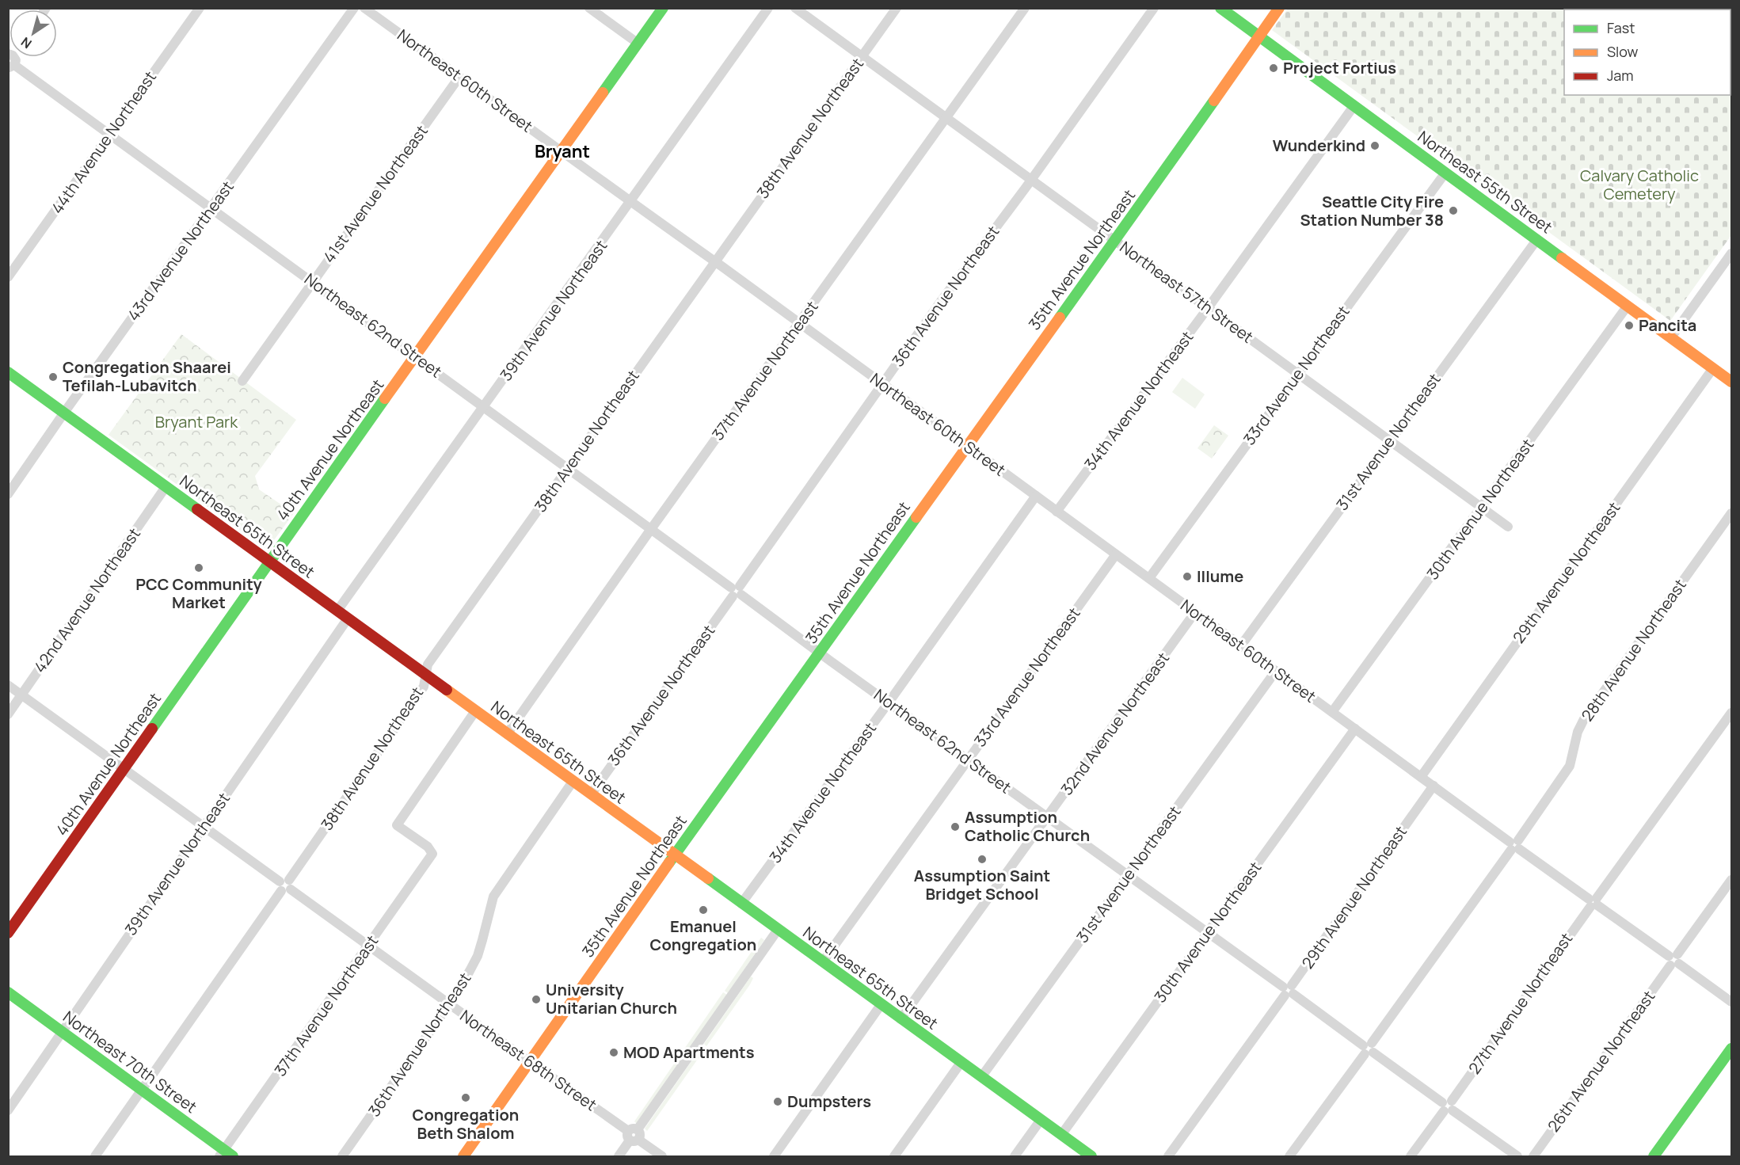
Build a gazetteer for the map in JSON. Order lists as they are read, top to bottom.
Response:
{
  "streets": {
    "main road": [
      "Northeast 55th Street",
      "35th Avenue Northeast",
      "40th Avenue Northeast",
      "Northeast 65th Street",
      "Northeast 70th Street"
    ],
    "street": [
      "Northeast 60th Street",
      "38th Avenue Northeast",
      "44th Avenue Northeast",
      "41st Avenue Northeast",
      "43rd Avenue Northeast",
      "Northeast 57th Street",
      "36th Avenue Northeast",
      "39th Avenue Northeast",
      "Northeast 62nd Street",
      "37th Avenue Northeast",
      "33rd Avenue Northeast",
      "34th Avenue Northeast",
      "31st Avenue Northeast",
      "30th Avenue Northeast",
      "29th Avenue Northeast",
      "42nd Avenue Northeast",
      "28th Avenue Northeast",
      "32nd Avenue Northeast",
      "27th Avenue Northeast",
      "Northeast 68th Street",
      "26th Avenue Northeast"
    ]
  },
  "crossings": [
    ["Northeast 60th Street", "38th Avenue Northeast"],
    ["Northeast 60th Street", "41st Avenue Northeast"],
    ["Northeast 60th Street", "35th Avenue Northeast"],
    ["Northeast 60th Street", "36th Avenue Northeast"],
    ["Northeast 60th Street", "39th Avenue Northeast"],
    ["Northeast 60th Street", "37th Avenue Northeast"],
    ["Northeast 60th Street", "33rd Avenue Northeast"],
    ["Northeast 60th Street", "34th Avenue Northeast"],
    ["Northeast 60th Street", "31st Avenue Northeast"],
    ["Northeast 60th Street", "40th Avenue Northeast"],
    ["Northeast 60th Street", "30th Avenue Northeast"],
    ["Northeast 60th Street", "29th Avenue Northeast"],
    ["Northeast 60th Street", "28th Avenue Northeast"],
    ["Northeast 60th Street", "32nd Avenue Northeast"],
    ["Northeast 60th Street", "27th Avenue Northeast"],
    ["Northeast 60th Street", "26th Avenue Northeast"],
    ["38th Avenue Northeast", "Northeast 57th Street"],
    ["38th Avenue Northeast", "Northeast 62nd Street"],
    ["38th Avenue Northeast", "Northeast 65th Street"],
    ["38th Avenue Northeast", "Northeast 68th Street"],
    ["38th Avenue Northeast", "Northeast 70th Street"],
    ["44th Avenue Northeast", "Northeast 62nd Street"],
    ["Northeast 55th Street", "35th Avenue Northeast"],
    ["Northeast 55th Street", "33rd Avenue Northeast"],
    ["Northeast 55th Street", "34th Avenue Northeast"],
    ["Northeast 55th Street", "31st Avenue Northeast"],
    ["Northeast 55th Street", "30th Avenue Northeast"],
    ["Northeast 55th Street", "29th Avenue Northeast"],
    ["41st Avenue Northeast", "Northeast 62nd Street"],
    ["43rd Avenue Northeast", "Northeast 62nd Street"],
    ["43rd Avenue Northeast", "Northeast 65th Street"],
    ["35th Avenue Northeast", "Northeast 57th Street"],
    ["35th Avenue Northeast", "Northeast 62nd Street"],
    ["35th Avenue Northeast", "Northeast 65th Street"],
    ["35th Avenue Northeast", "Northeast 68th Street"],
    ["Northeast 57th Street", "36th Avenue Northeast"],
    ["Northeast 57th Street", "37th Avenue Northeast"],
    ["Northeast 57th Street", "33rd Avenue Northeast"],
    ["Northeast 57th Street", "34th Avenue Northeast"],
    ["Northeast 57th Street", "31st Avenue Northeast"],
    ["Northeast 57th Street", "30th Avenue Northeast"],
    ["36th Avenue Northeast", "Northeast 62nd Street"],
    ["36th Avenue Northeast", "Northeast 65th Street"],
    ["36th Avenue Northeast", "Northeast 68th Street"],
    ["39th Avenue Northeast", "Northeast 62nd Street"],
    ["39th Avenue Northeast", "Northeast 65th Street"],
    ["39th Avenue Northeast", "Northeast 68th Street"],
    ["39th Avenue Northeast", "Northeast 70th Street"],
    ["Northeast 62nd Street", "37th Avenue Northeast"],
    ["Northeast 62nd Street", "33rd Avenue Northeast"],
    ["Northeast 62nd Street", "34th Avenue Northeast"],
    ["Northeast 62nd Street", "31st Avenue Northeast"],
    ["Northeast 62nd Street", "40th Avenue Northeast"],
    ["Northeast 62nd Street", "30th Avenue Northeast"],
    ["Northeast 62nd Street", "29th Avenue Northeast"],
    ["Northeast 62nd Street", "28th Avenue Northeast"],
    ["Northeast 62nd Street", "32nd Avenue Northeast"],
    ["Northeast 62nd Street", "27th Avenue Northeast"],
    ["37th Avenue Northeast", "Northeast 65th Street"],
    ["37th Avenue Northeast", "Northeast 68th Street"],
    ["37th Avenue Northeast", "Northeast 70th Street"],
    ["33rd Avenue Northeast", "Northeast 65th Street"],
    ["34th Avenue Northeast", "Northeast 65th Street"],
    ["31st Avenue Northeast", "Northeast 65th Street"],
    ["40th Avenue Northeast", "Northeast 65th Street"],
    ["40th Avenue Northeast", "Northeast 68th Street"],
    ["30th Avenue Northeast", "Northeast 65th Street"],
    ["Northeast 65th Street", "42nd Avenue Northeast"],
    ["Northeast 65th Street", "32nd Avenue Northeast"],
    ["42nd Avenue Northeast", "Northeast 68th Street"]
  ],
  "districts": ["Bryant"],
  "parks": ["Calvary Catholic Cemetery", "Bryant Park"],
  "places": [
    "Project Fortius",
    "Wunderkind",
    "Seattle City Fire Station Number 38",
    "Pancita",
    "Congregation Shaarei Tefilah-Lubavitch",
    "PCC Community Market",
    "Illume",
    "Assumption Catholic Church",
    "Assumption Saint Bridget School",
    "Emanuel Congregation",
    "University Unitarian Church",
    "MOD Apartments",
    "Congregation Beth Shalom",
    "Dumpsters"
  ],
  "legend": ["Fast", "Slow", "Jam"],
  "north": "bottom left"
}
